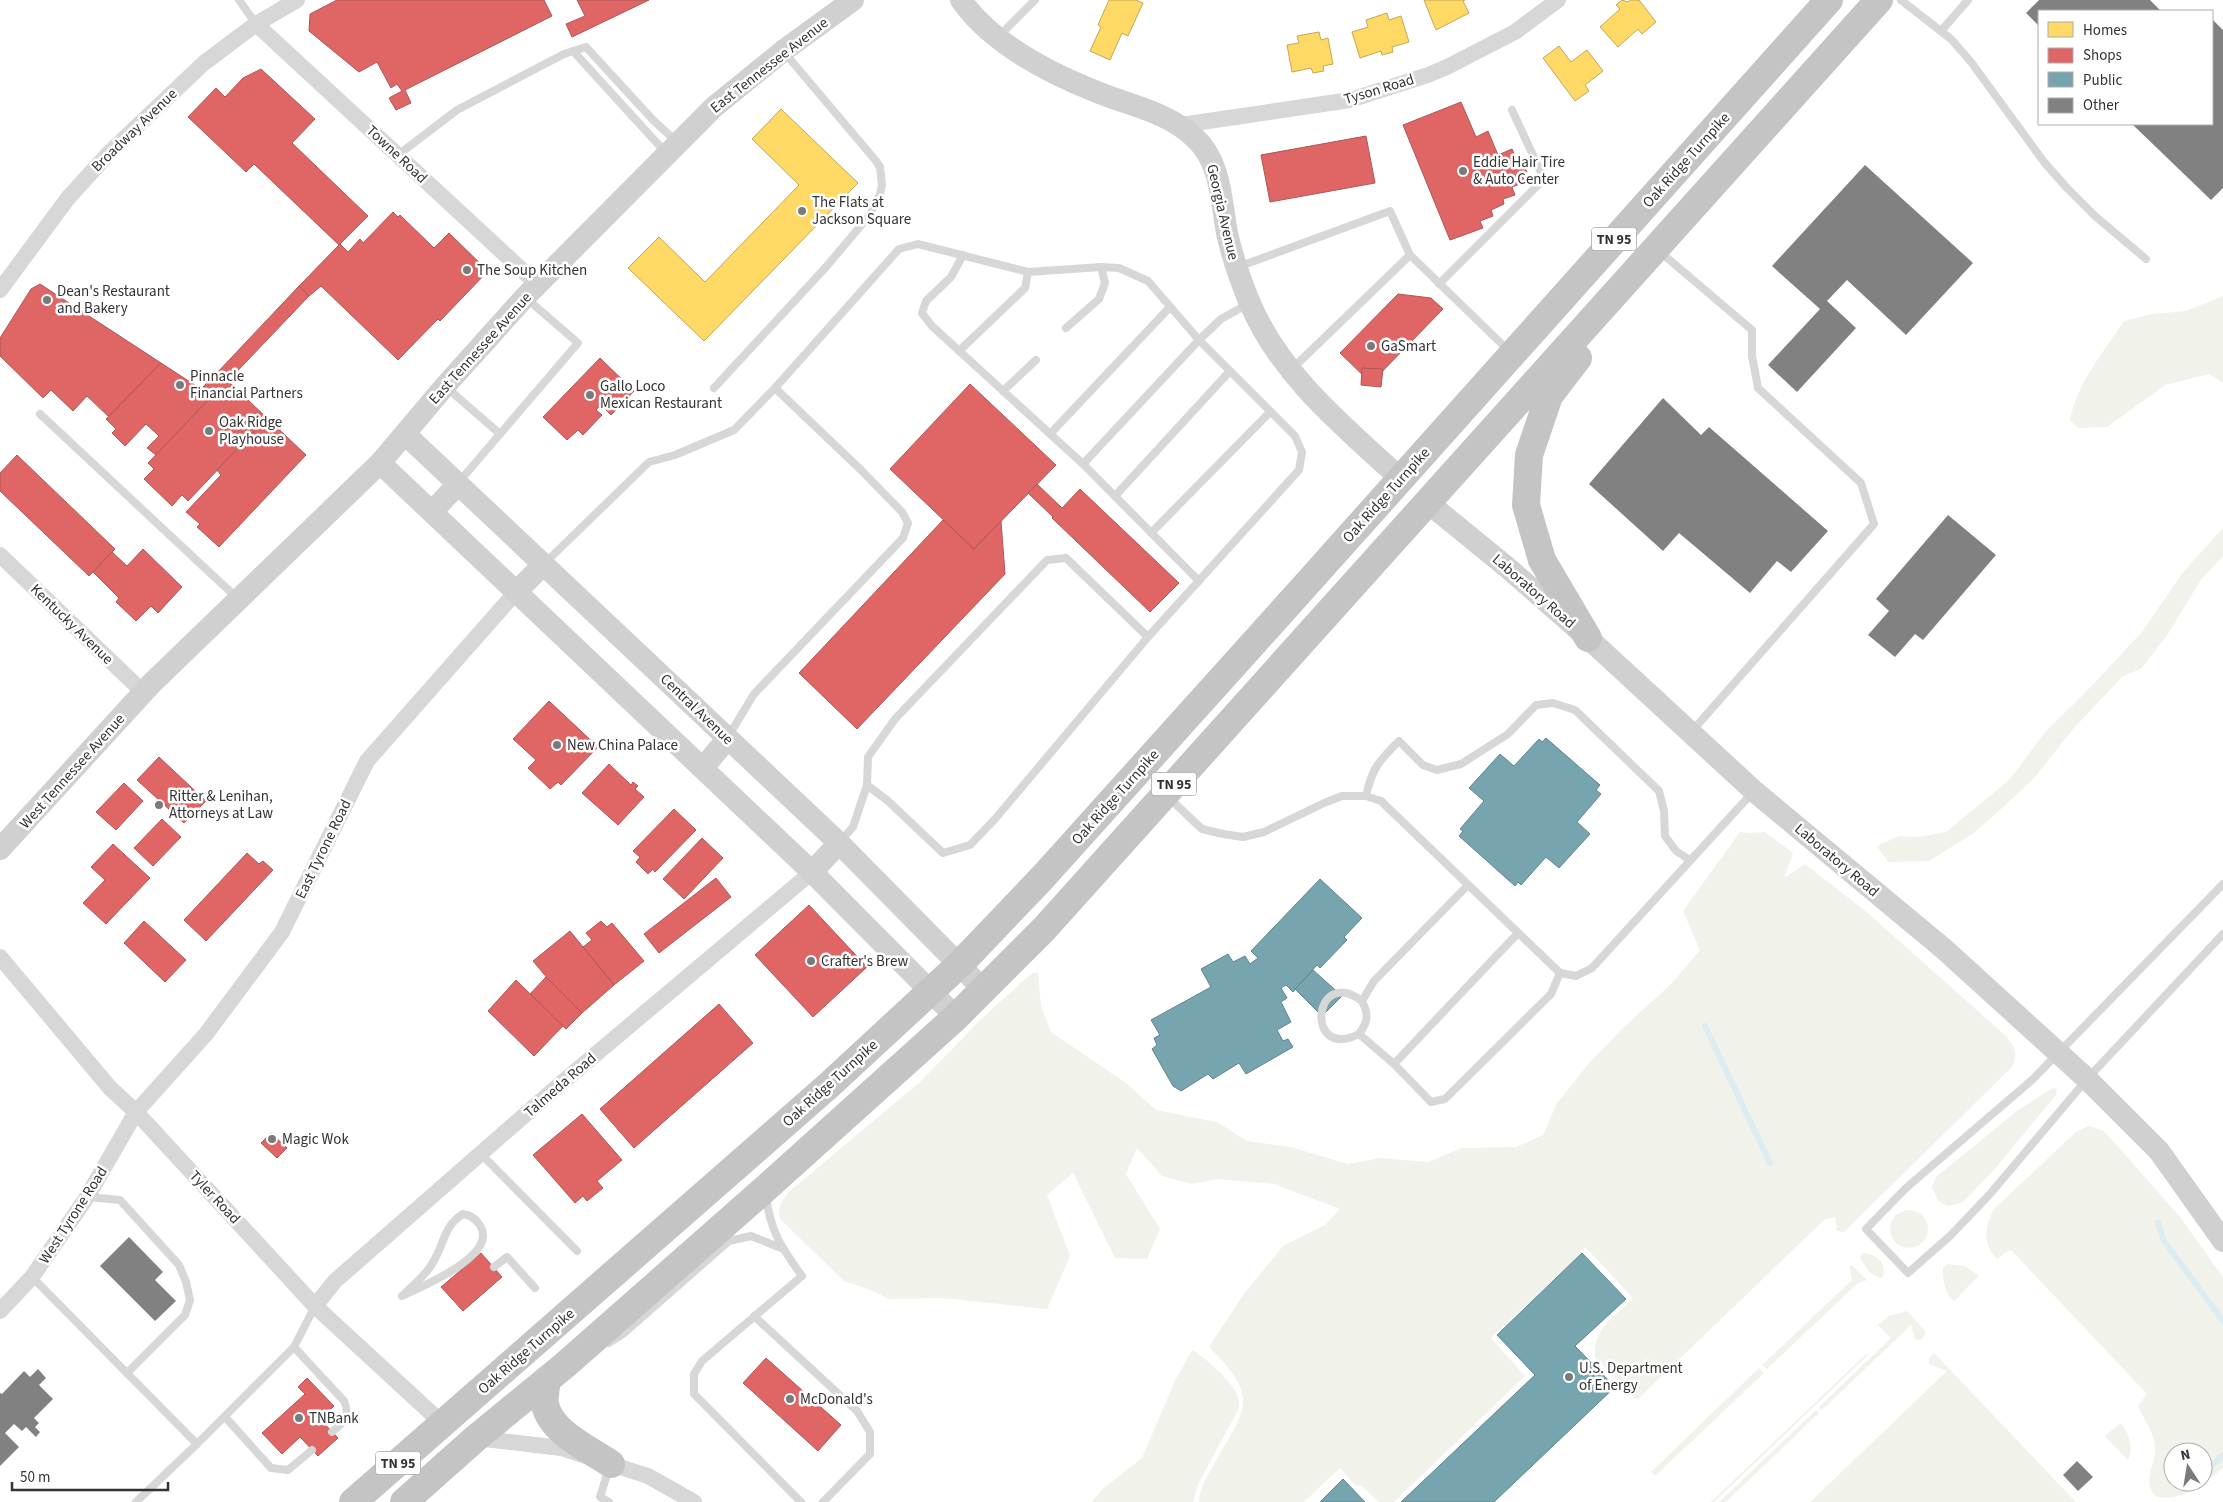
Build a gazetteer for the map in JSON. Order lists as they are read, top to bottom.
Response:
{
  "streets": {
    "highway": ["Oak Ridge Turnpike", "TN 95"],
    "street": [
      "East Tennessee Avenue",
      "Tyson Road",
      "Broadway Avenue",
      "Towne Road",
      "Georgia Avenue",
      "Laboratory Road",
      "Kentucky Avenue",
      "Central Avenue",
      "West Tennessee Avenue",
      "East Tyrone Road",
      "Talmeda Road",
      "Tyler Road",
      "West Tyrone Road"
    ]
  },
  "crossings": [
    ["East Tennessee Avenue", "Towne Road"],
    ["East Tennessee Avenue", "Kentucky Avenue"],
    ["East Tennessee Avenue", "Central Avenue"],
    ["East Tennessee Avenue", "West Tennessee Avenue"],
    ["Tyson Road", "Georgia Avenue"],
    ["Broadway Avenue", "Towne Road"],
    ["Oak Ridge Turnpike", "Georgia Avenue"],
    ["Oak Ridge Turnpike", "Central Avenue"],
    ["Oak Ridge Turnpike", "Tyler Road"],
    ["TN 95", "Laboratory Road"],
    ["TN 95", "Central Avenue"],
    ["Kentucky Avenue", "West Tennessee Avenue"],
    ["East Tyrone Road", "Tyler Road"],
    ["East Tyrone Road", "West Tyrone Road"],
    ["Talmeda Road", "Tyler Road"],
    ["Tyler Road", "West Tyrone Road"]
  ],
  "places": [
    "Eddie Hair Tire & Auto Center",
    "The Flats at Jackson Square",
    "The Soup Kitchen",
    "Dean's Restaurant and Bakery",
    "GaSmart",
    "Pinnacle Financial Partners",
    "Gallo Loco Mexican Restaurant",
    "Oak Ridge Playhouse",
    "New China Palace",
    "Ritter & Lenihan, Attorneys at Law",
    "Crafter's Brew",
    "Magic Wok",
    "U.S. Department of Energy",
    "McDonald's",
    "TNBank"
  ],
  "legend": [
    "Homes",
    "Shops",
    "Public",
    "Other"
  ],
  "scale_bar": "50 m",
  "north": "top"
}
